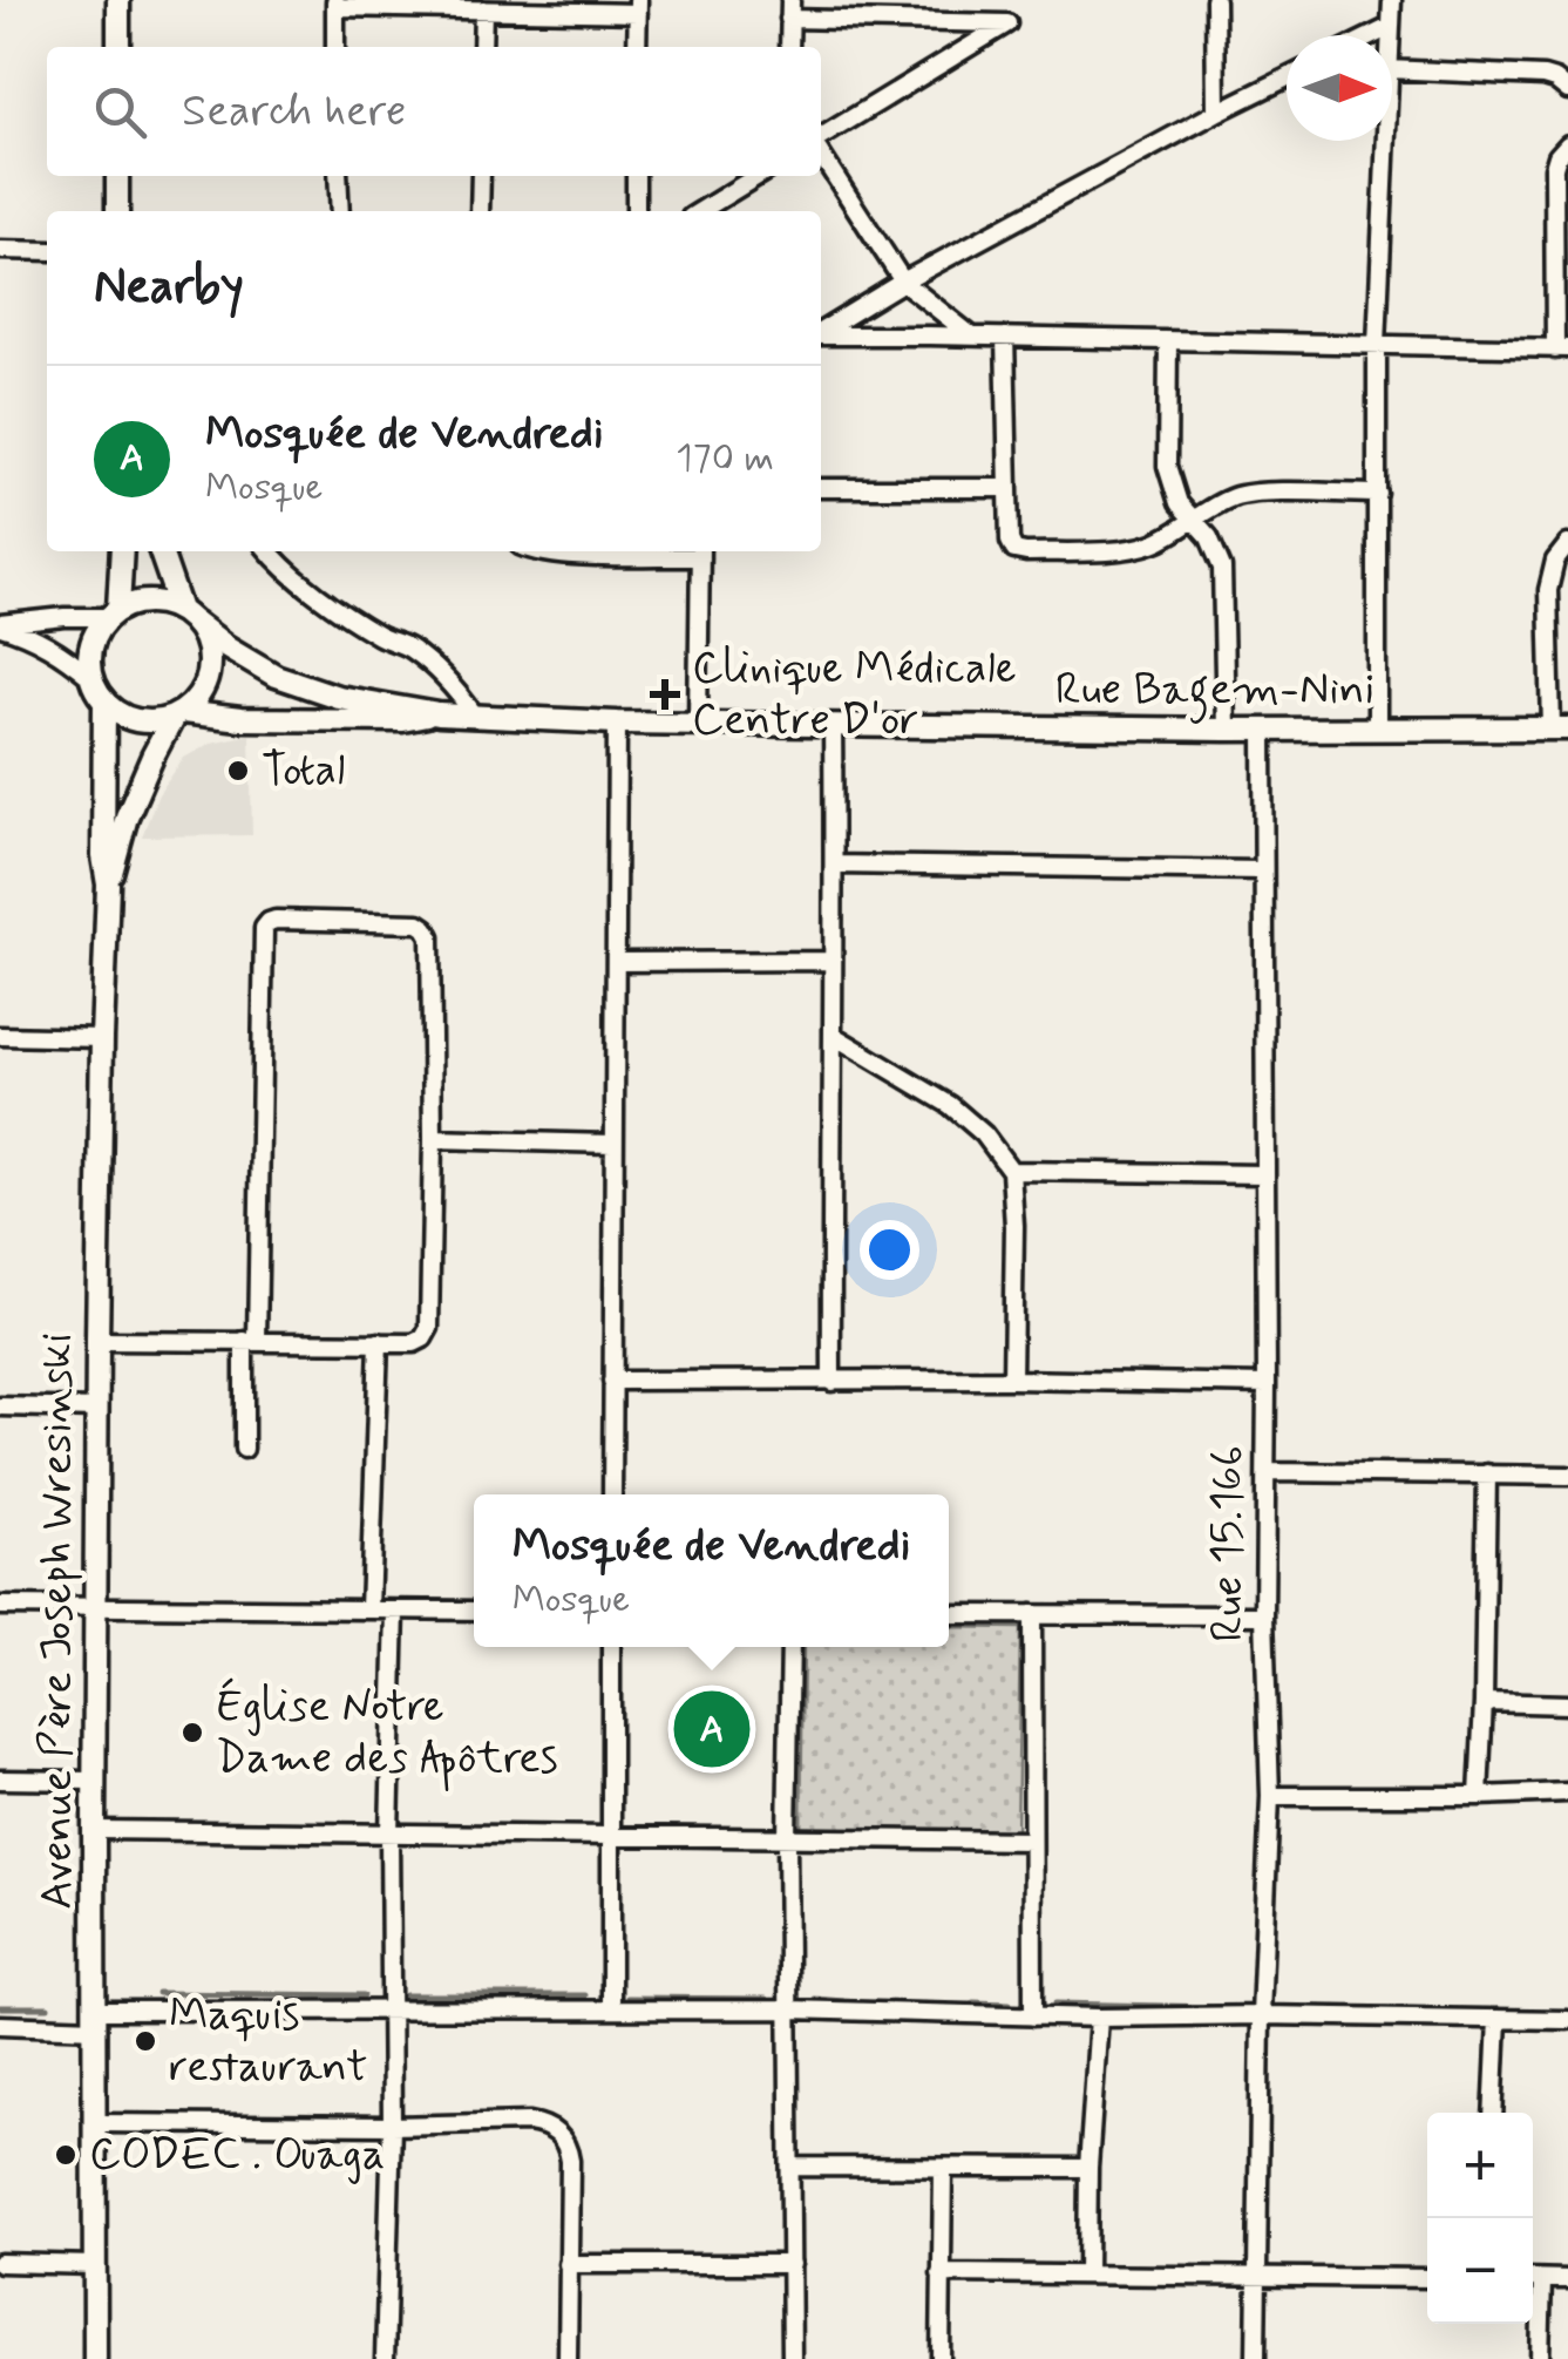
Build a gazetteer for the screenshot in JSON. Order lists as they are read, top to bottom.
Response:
{
  "streets": {
    "street": ["Rue Bagem-Nini", "Rue 15.166", "Avenue Père Joseph Wresinski"]
  },
  "crossings": [
    ["Rue Bagem-Nini", "Rue 15.166"]
  ],
  "places": {
    "health": ["Clinique Médicale Centre D'or"],
    "other": [
      "Total",
      "Église Notre Dame des Apôtres",
      "Maquis restaurant",
      "CODEC . Ouaga"
    ]
  },
  "north": "right",
  "page": {
    "search": "Search here",
    "heading": "Nearby",
    "list": [
      {
        "mark": "A",
        "name": "Mosquée de Vendredi",
        "note": "Mosque",
        "value": "170 m"
      }
    ],
    "popup": ["Mosquée de Vendredi", "Mosque"],
    "pins": "A",
    "map_buttons": ["+", "−"]
  }
}
